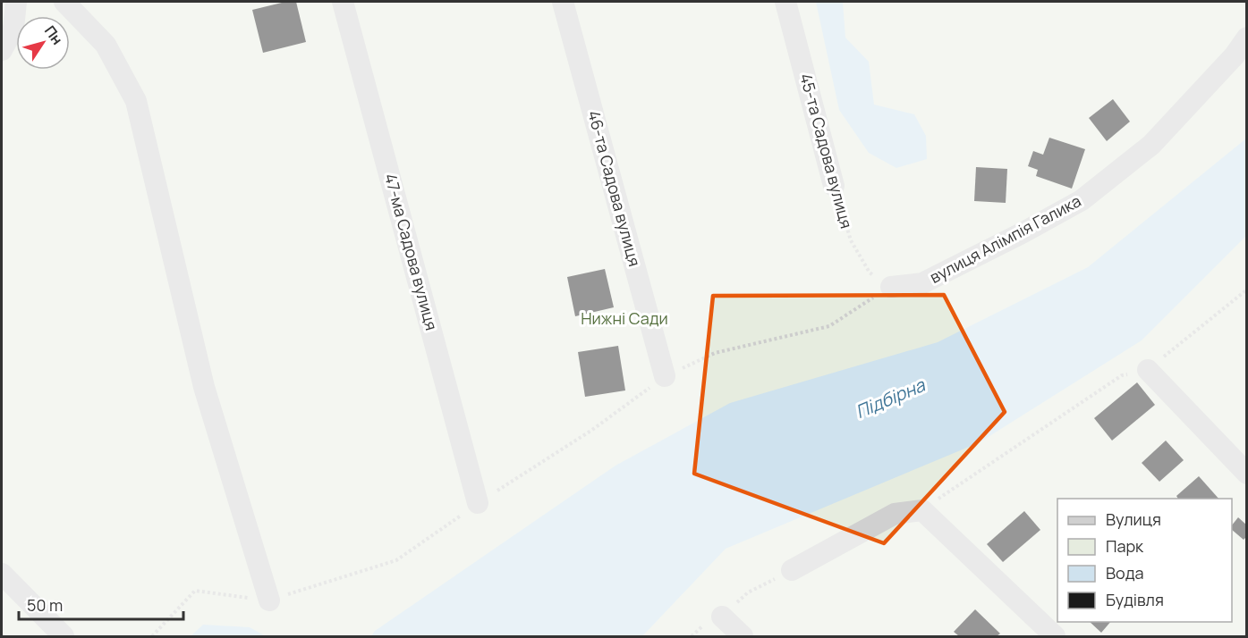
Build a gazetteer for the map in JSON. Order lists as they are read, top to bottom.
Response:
{
  "streets": {
    "street": [
      "45-та Садова вулиця",
      "46-та Садова вулиця",
      "вулиця Алімпія Галика",
      "47-ма Садова вулиця"
    ]
  },
  "crossings": [
    ["45-та Садова вулиця", "вулиця Алімпія Галика"]
  ],
  "water": ["Підбірна"],
  "parks": ["Нижні Сади"],
  "legend": [
    "Вулиця",
    "Парк",
    "Вода",
    "Будівля"
  ],
  "scale_bar": "50 m",
  "north": "top right"
}
